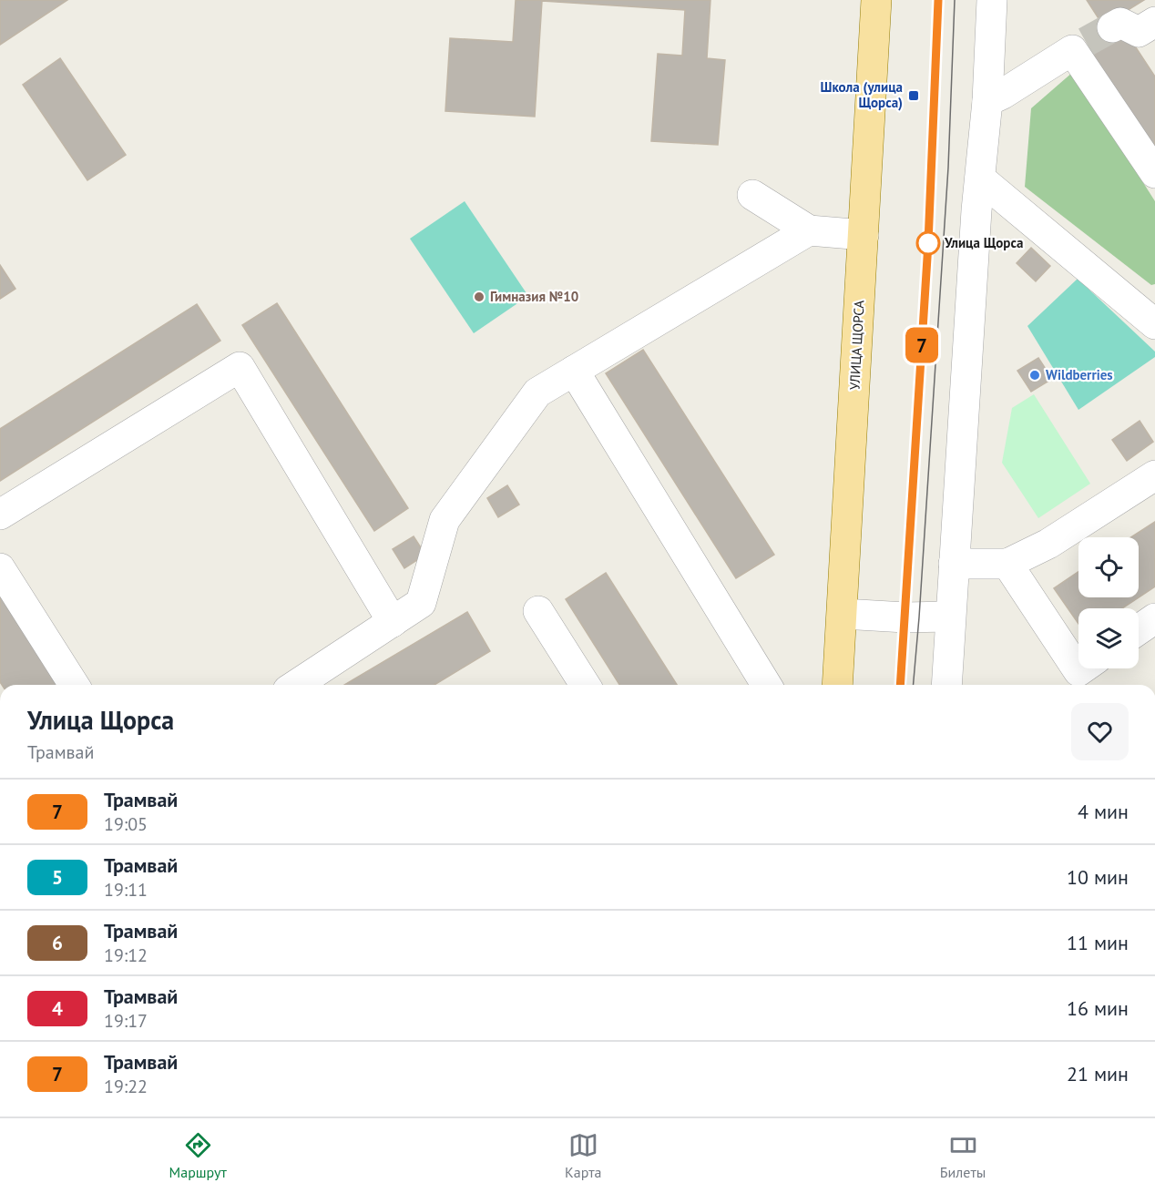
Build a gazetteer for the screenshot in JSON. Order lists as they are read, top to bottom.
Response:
{
  "streets": {
    "main road": ["УЛИЦА ЩОРСА"]
  },
  "places": {
    "transit": ["Школа (улица Щорса)"],
    "other": ["Улица Щорса", "Гимназия №10", "Wildberries"]
  },
  "lines": ["tram line 7"],
  "page": {
    "on_map": "7",
    "heading": ["Улица Щорса", "Трамвай"],
    "list": [
      {
        "mark": "7",
        "name": "Трамвай",
        "note": "19:05",
        "value": "4 мин"
      },
      {
        "mark": "5",
        "name": "Трамвай",
        "note": "19:11",
        "value": "10 мин"
      },
      {
        "mark": "6",
        "name": "Трамвай",
        "note": "19:12",
        "value": "11 мин"
      },
      {
        "mark": "4",
        "name": "Трамвай",
        "note": "19:17",
        "value": "16 мин"
      },
      {
        "mark": "7",
        "name": "Трамвай",
        "note": "19:22",
        "value": "21 мин"
      }
    ],
    "tabs": ["Маршрут", "Карта", "Билеты"]
  }
}
